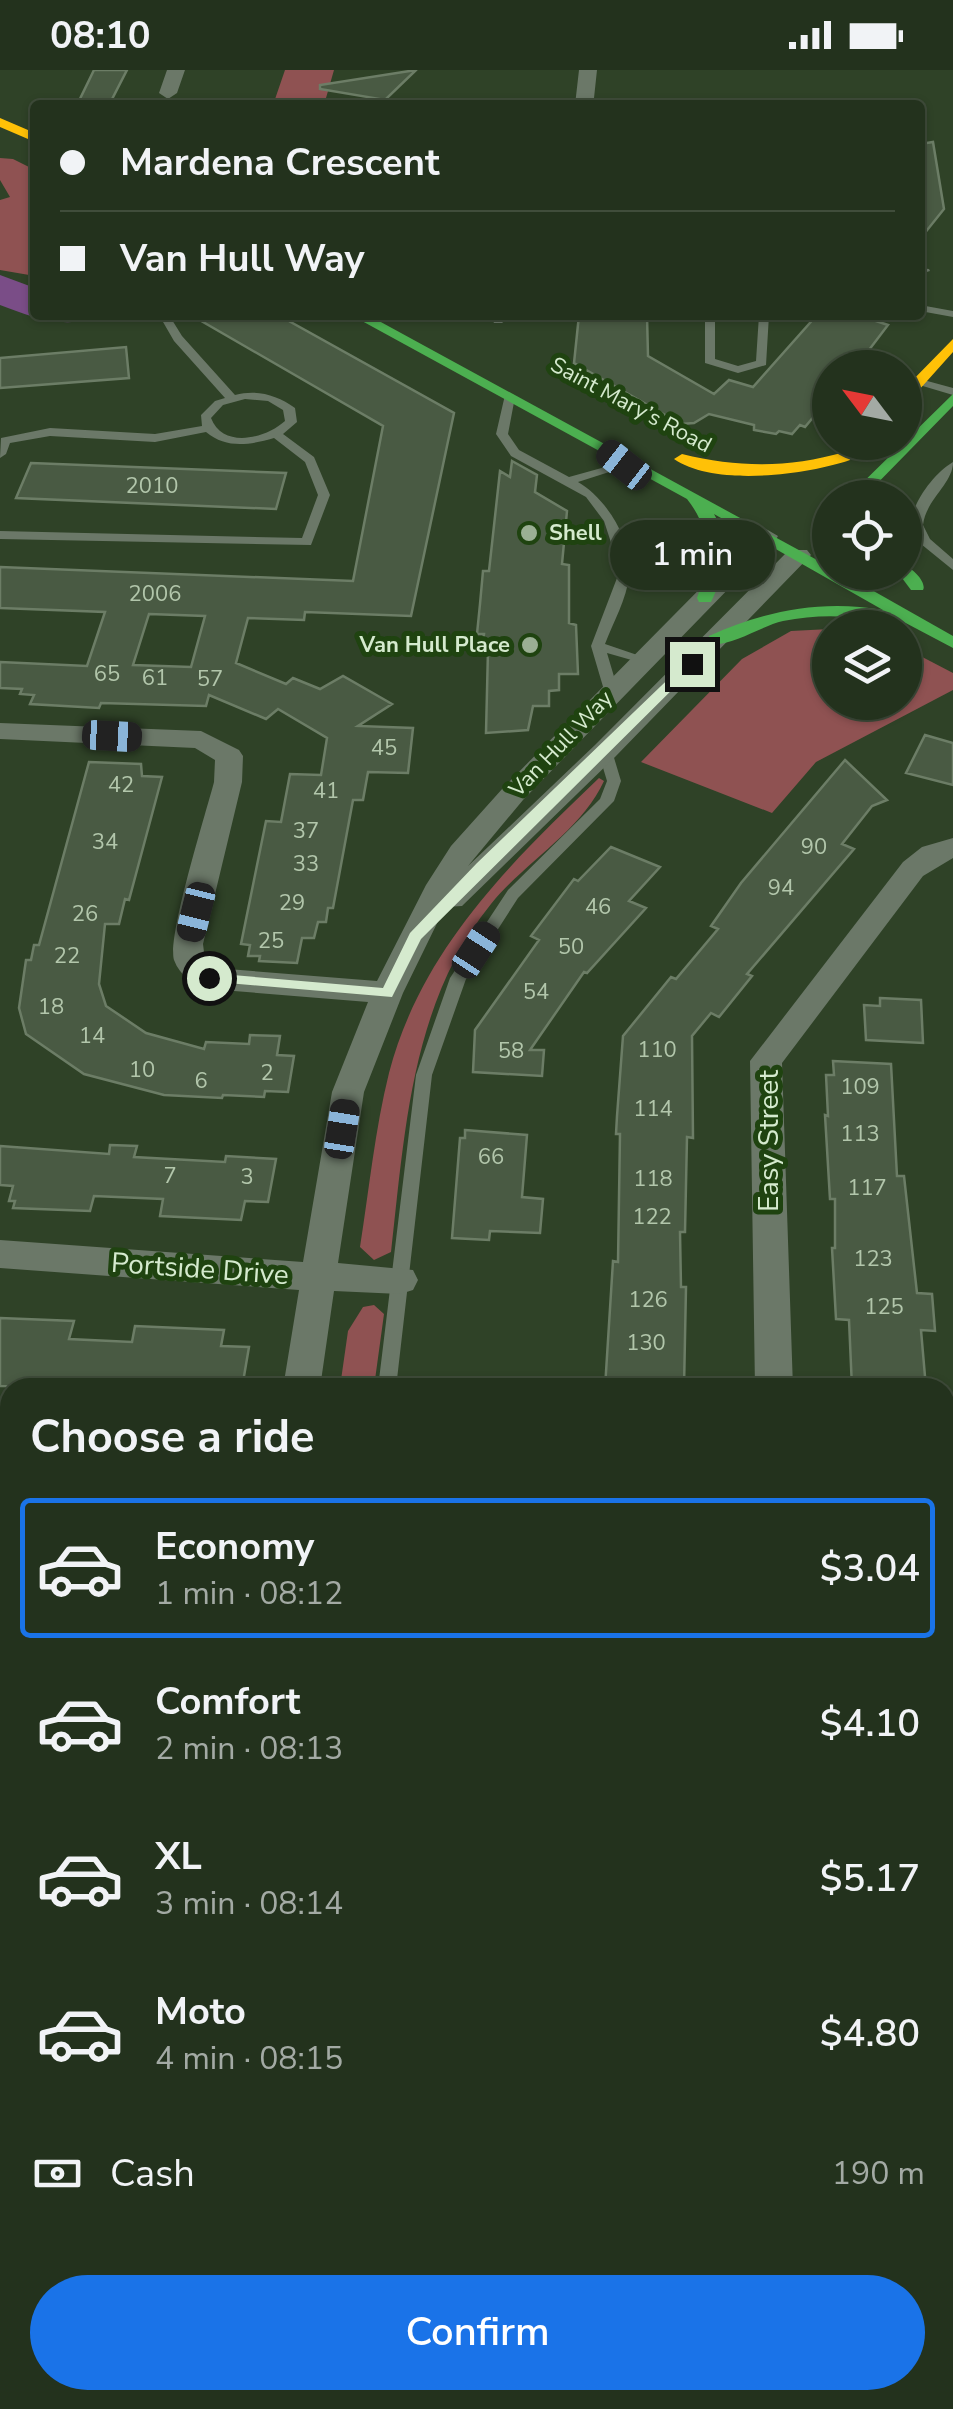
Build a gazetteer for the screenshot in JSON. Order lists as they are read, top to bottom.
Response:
{
  "streets": {
    "main road": ["Saint Mary’s Road"],
    "street": ["Van Hull Way", "Easy Street", "Portside Drive"]
  },
  "crossings": [
    ["Saint Mary’s Road", "Van Hull Way"],
    ["Van Hull Way", "Portside Drive"]
  ],
  "places": ["Shell", "Van Hull Place"],
  "house_numbers": [
    "2010",
    "2006",
    "65",
    "61",
    "57",
    "45",
    "42",
    "41",
    "37",
    "34",
    "90",
    "33",
    "94",
    "29",
    "46",
    "26",
    "25",
    "50",
    "22",
    "54",
    "18",
    "14",
    "110",
    "58",
    "10",
    "2",
    "6",
    "109",
    "114",
    "113",
    "66",
    "7",
    "3",
    "118",
    "117",
    "122",
    "123",
    "126",
    "125",
    "130"
  ],
  "north": "top left",
  "page": {
    "status": "08:10",
    "banner": ["Mardena Crescent", "Van Hull Way"],
    "bubble": "1 min",
    "heading": "Choose a ride",
    "list": [
      {
        "name": "Economy",
        "note": "1 min · 08:12",
        "value": "$3.04"
      },
      {
        "name": "Comfort",
        "note": "2 min · 08:13",
        "value": "$4.10"
      },
      {
        "name": "XL",
        "note": "3 min · 08:14",
        "value": "$5.17"
      },
      {
        "name": "Moto",
        "note": "4 min · 08:15",
        "value": "$4.80"
      }
    ],
    "pay": ["Cash", "190 m"],
    "buttons": "Confirm"
  }
}
